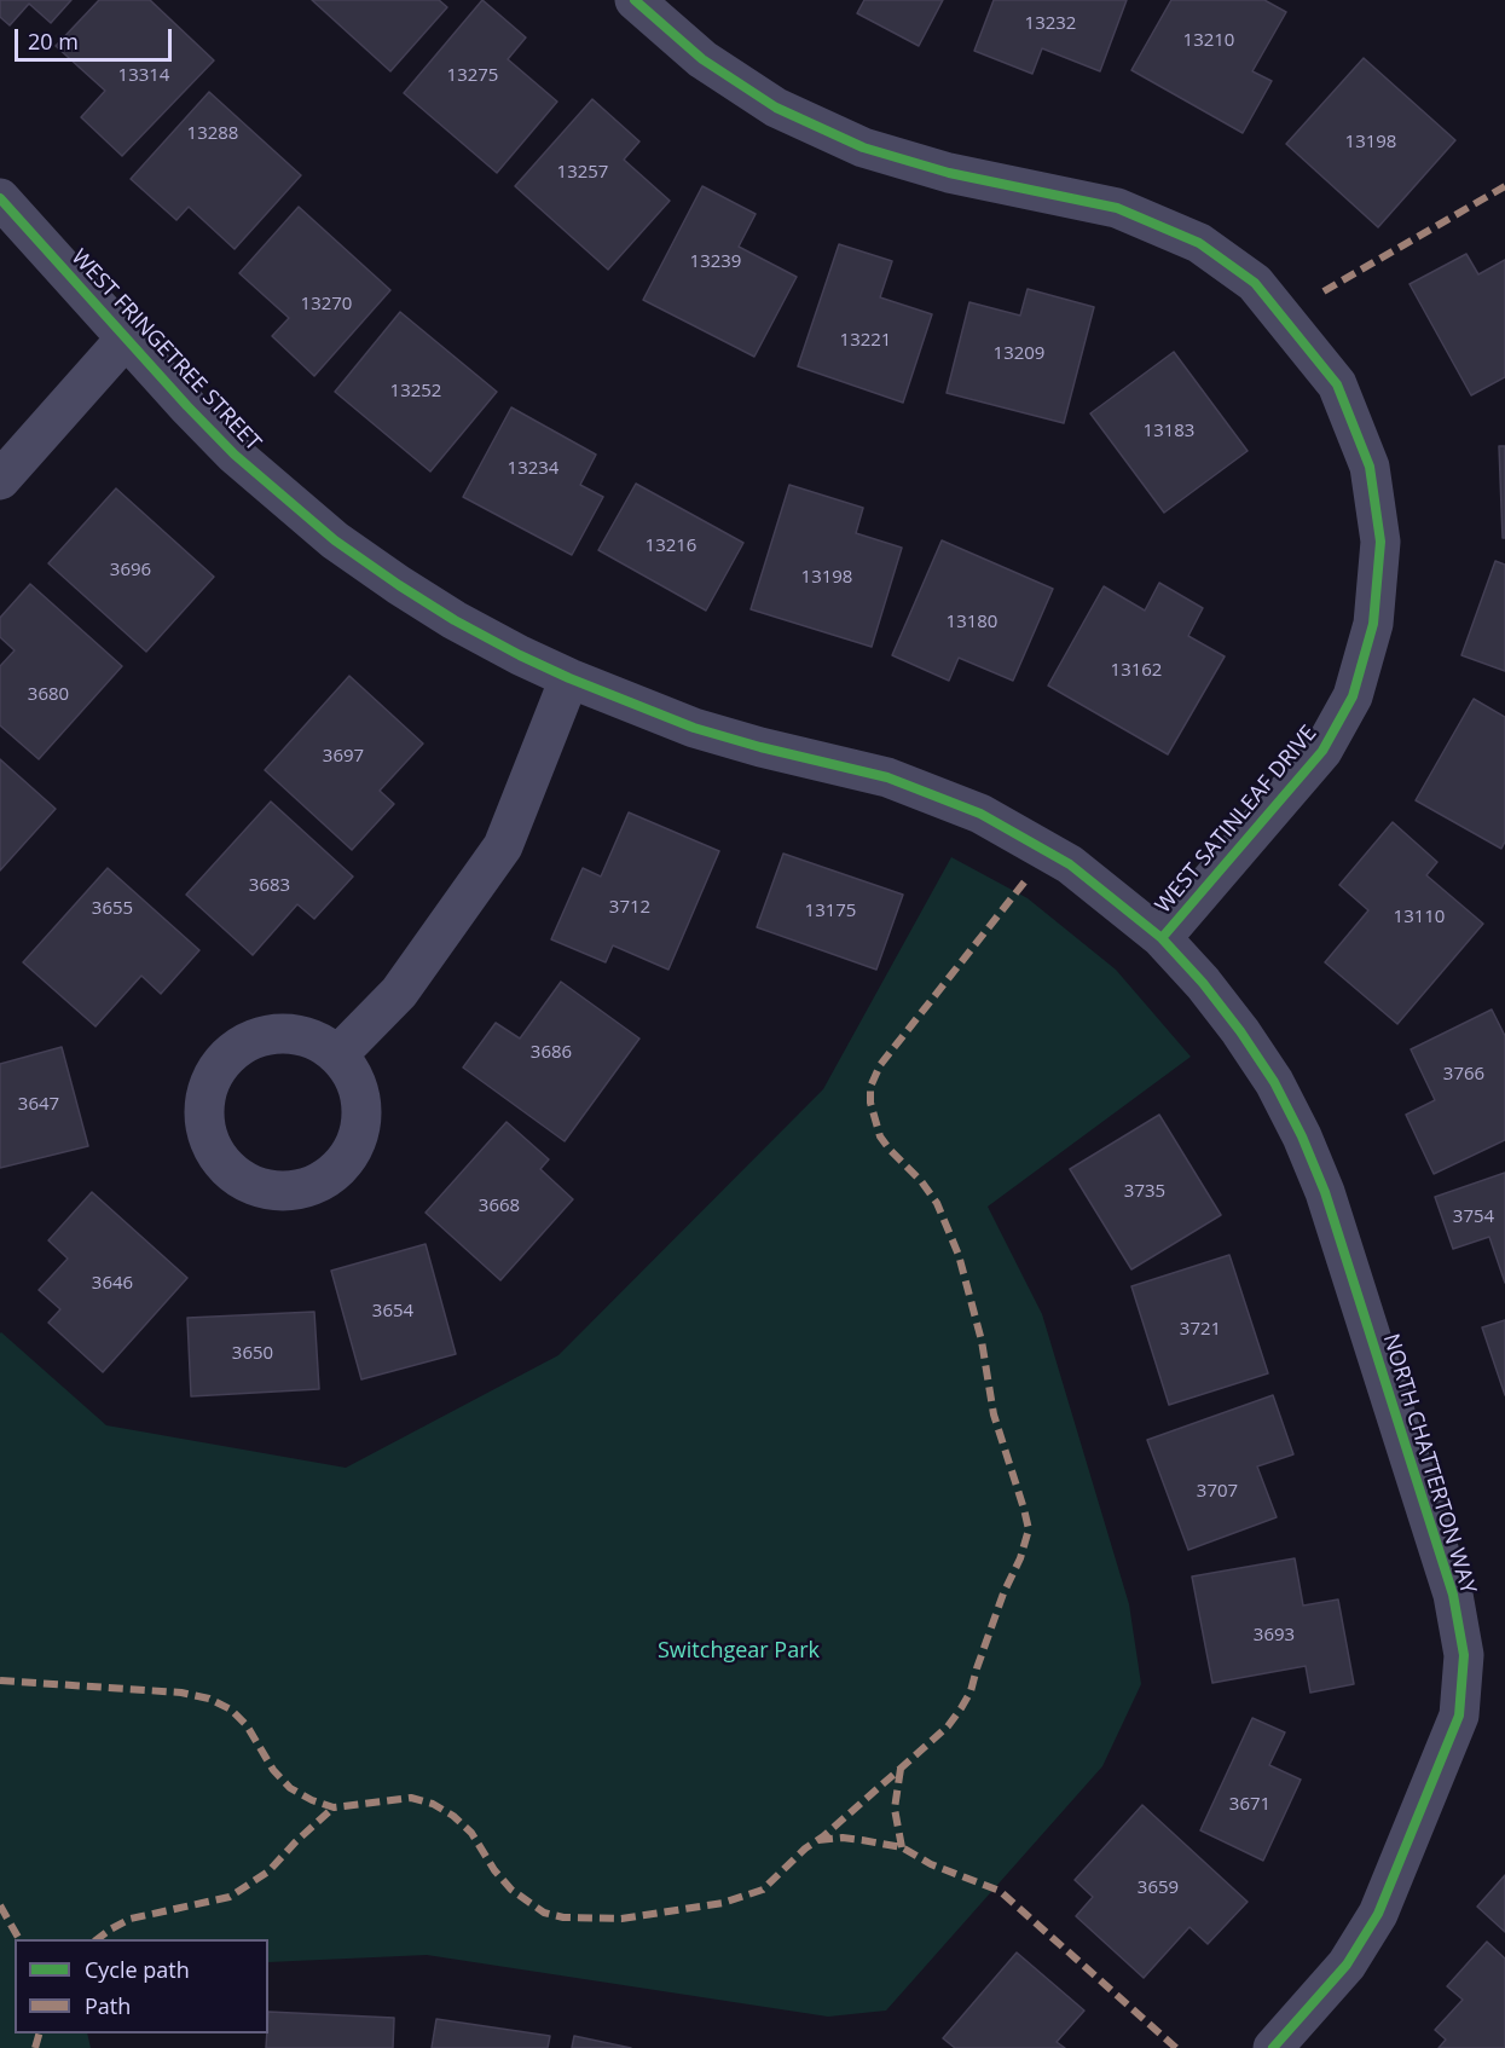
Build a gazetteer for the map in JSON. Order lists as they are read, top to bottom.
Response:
{
  "streets": {
    "street": ["WEST FRINGETREE STREET", "WEST SATINLEAF DRIVE", "NORTH CHATTERTON WAY"]
  },
  "crossings": [
    ["WEST FRINGETREE STREET", "WEST SATINLEAF DRIVE"],
    ["WEST FRINGETREE STREET", "NORTH CHATTERTON WAY"],
    ["WEST SATINLEAF DRIVE", "NORTH CHATTERTON WAY"]
  ],
  "parks": ["Switchgear Park"],
  "house_numbers": [
    "13232",
    "13210",
    "13314",
    "13275",
    "13288",
    "13198",
    "13257",
    "13239",
    "13270",
    "13221",
    "13209",
    "13252",
    "13183",
    "13234",
    "13216",
    "3696",
    "13198",
    "13180",
    "13162",
    "3680",
    "3697",
    "3683",
    "3712",
    "3655",
    "13175",
    "13110",
    "3686",
    "3766",
    "3647",
    "3735",
    "3668",
    "3754",
    "3646",
    "3654",
    "3721",
    "3650",
    "3707",
    "3693",
    "3671",
    "3659"
  ],
  "legend": ["Cycle path", "Path"],
  "scale_bar": "20 m"
}
